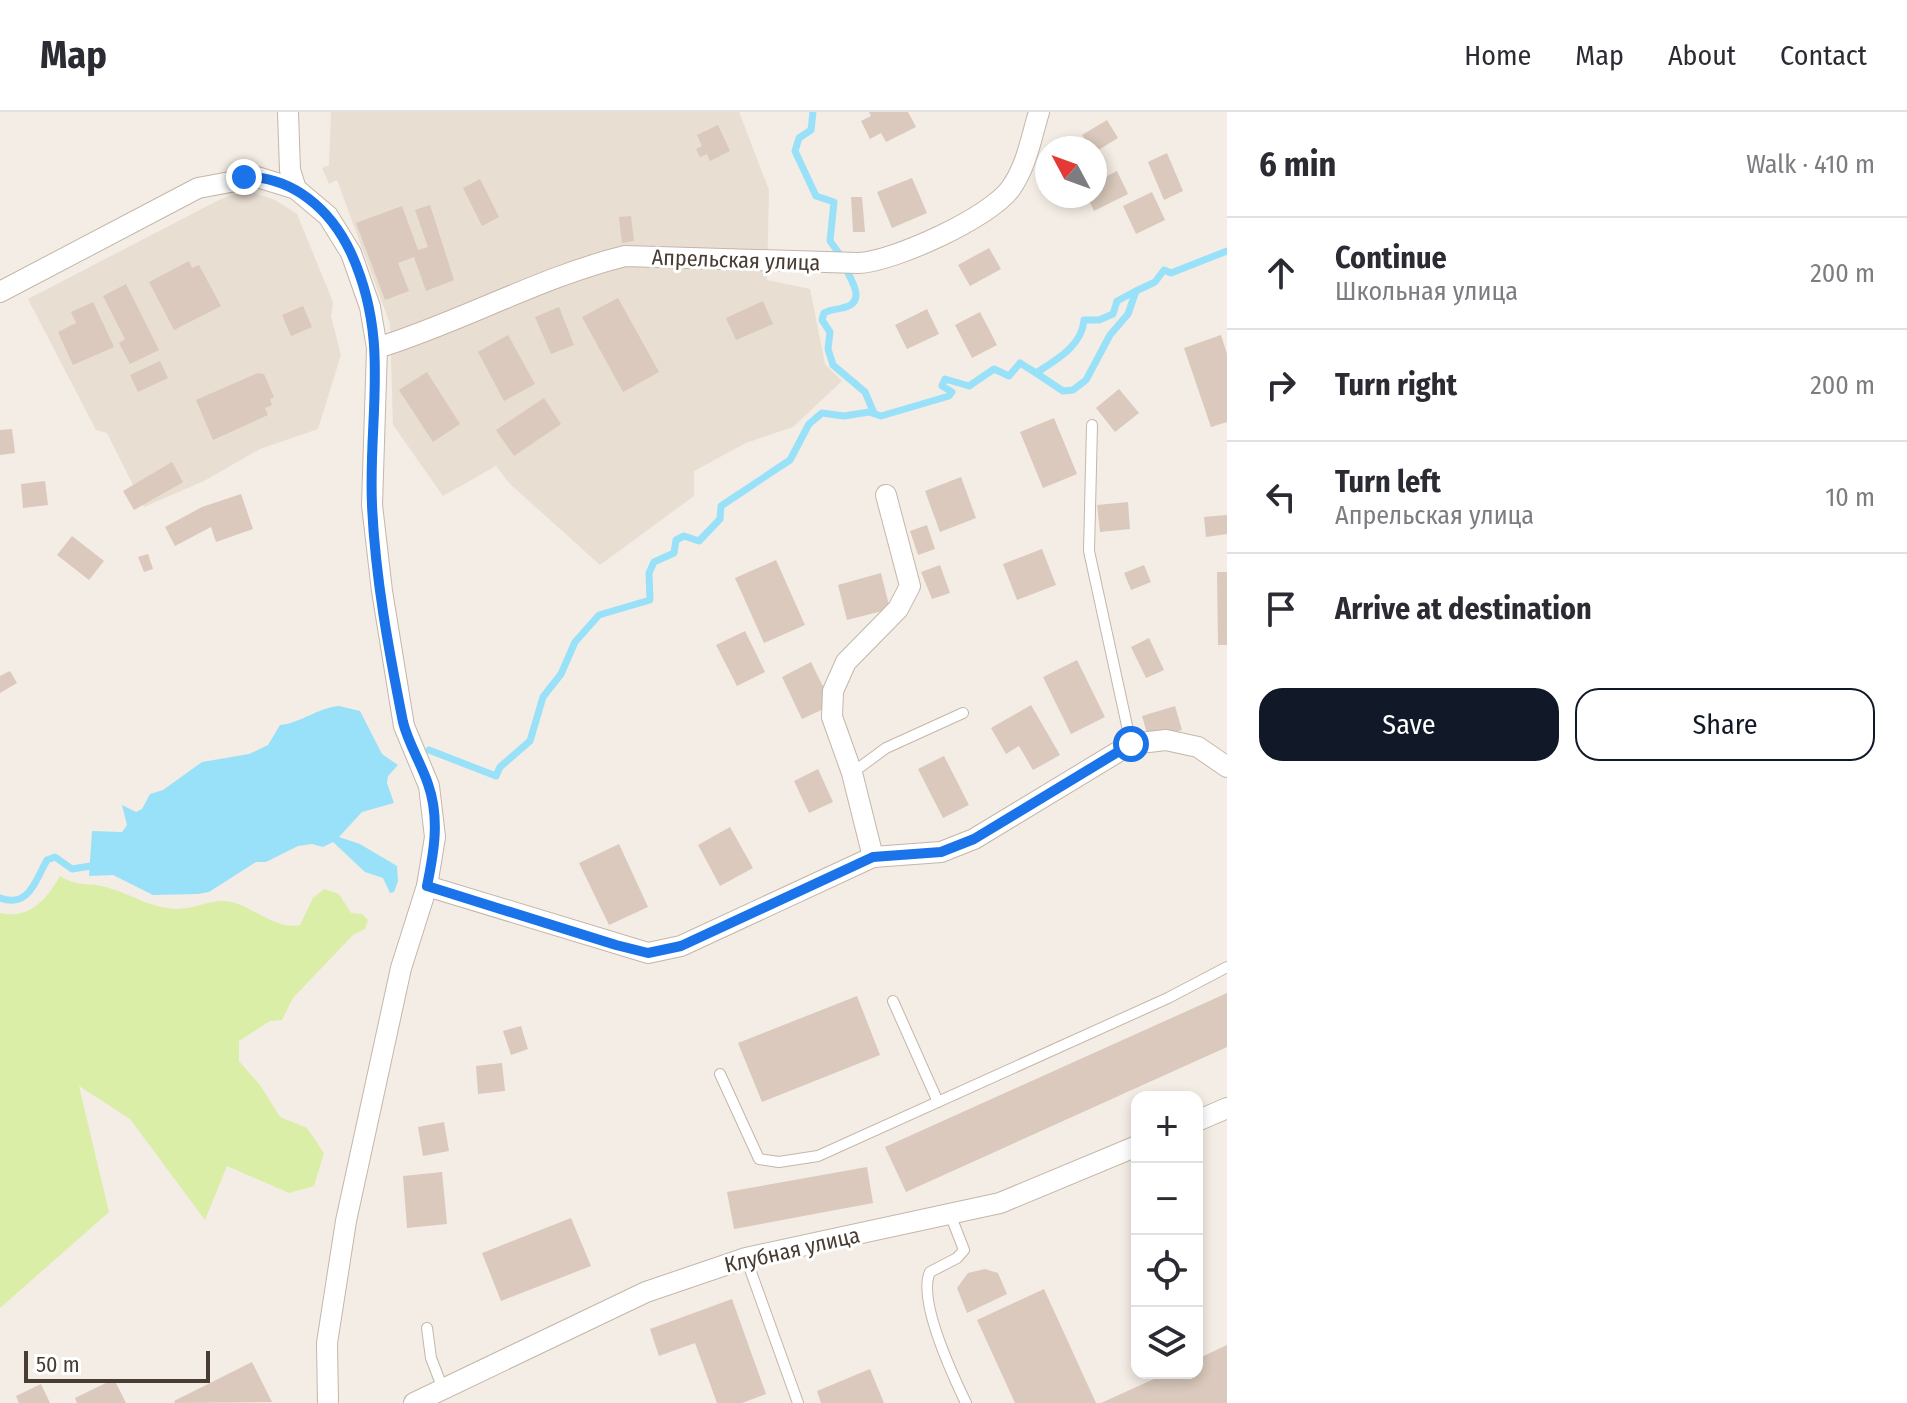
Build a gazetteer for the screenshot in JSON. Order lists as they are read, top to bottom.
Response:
{
  "streets": {
    "street": ["Апрельская улица", "Клубная улица"]
  },
  "scale_bar": "50 m",
  "north": "top left",
  "page": {
    "header": "Map",
    "nav": [
      "Home",
      "Map",
      "About",
      "Contact"
    ],
    "heading": ["6 min", "Walk · 410 m"],
    "list": [
      ["Continue", "Школьная улица", "200 m"],
      ["Turn right", "200 m"],
      ["Turn left", "Апрельская улица", "10 m"],
      "Arrive at destination"
    ],
    "buttons": ["Save", "Share"],
    "map_buttons": ["+", "−"],
    "scale": "50 m"
  }
}
